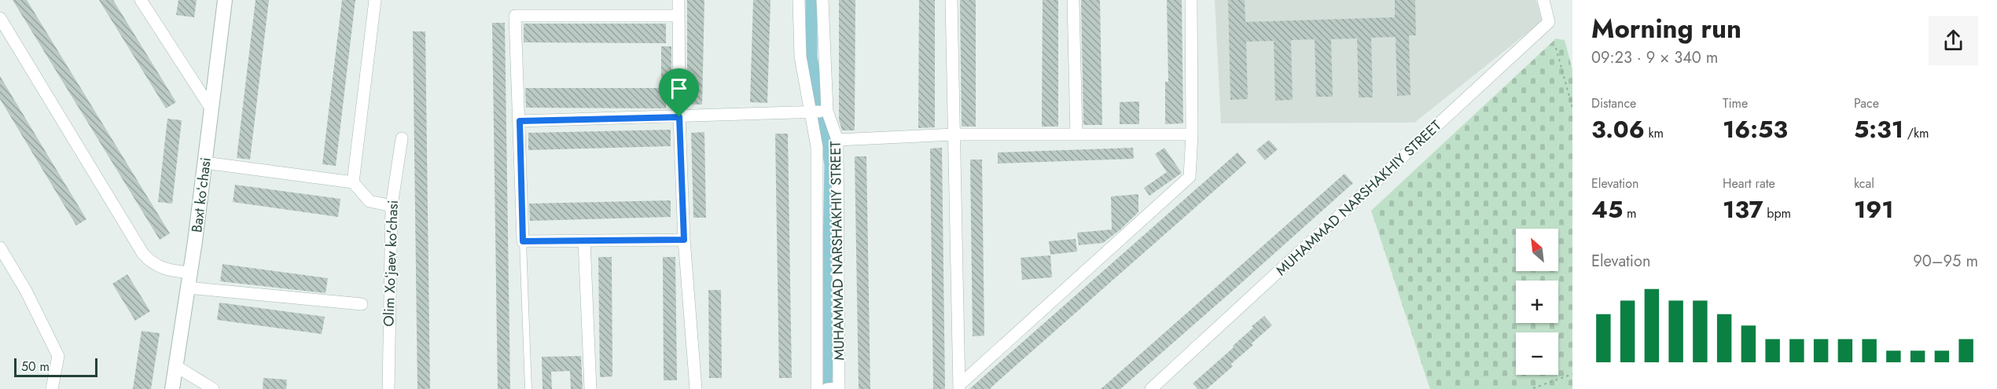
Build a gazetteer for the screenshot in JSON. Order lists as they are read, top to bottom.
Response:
{
  "streets": {
    "main road": ["Baxt koʻchasi"],
    "street": ["MUHAMMAD NARSHAKHIY STREET", "Olim Xoʻjaev ko'chasi"]
  },
  "scale_bar": "50 m",
  "north": "top left",
  "page": {
    "heading": ["Morning run", "09:23 · 9 × 340 m"],
    "stats": [
      ["Distance", "3.06 km"],
      ["Time", "16:53"],
      ["Pace", "5:31 /km"],
      ["Elevation", "45 m"],
      ["Heart rate", "137 bpm"],
      ["kcal", "191"]
    ],
    "map_buttons": ["+", "−"],
    "chart": ["Elevation", "90–95 m"],
    "scale": "50 m"
  }
}
